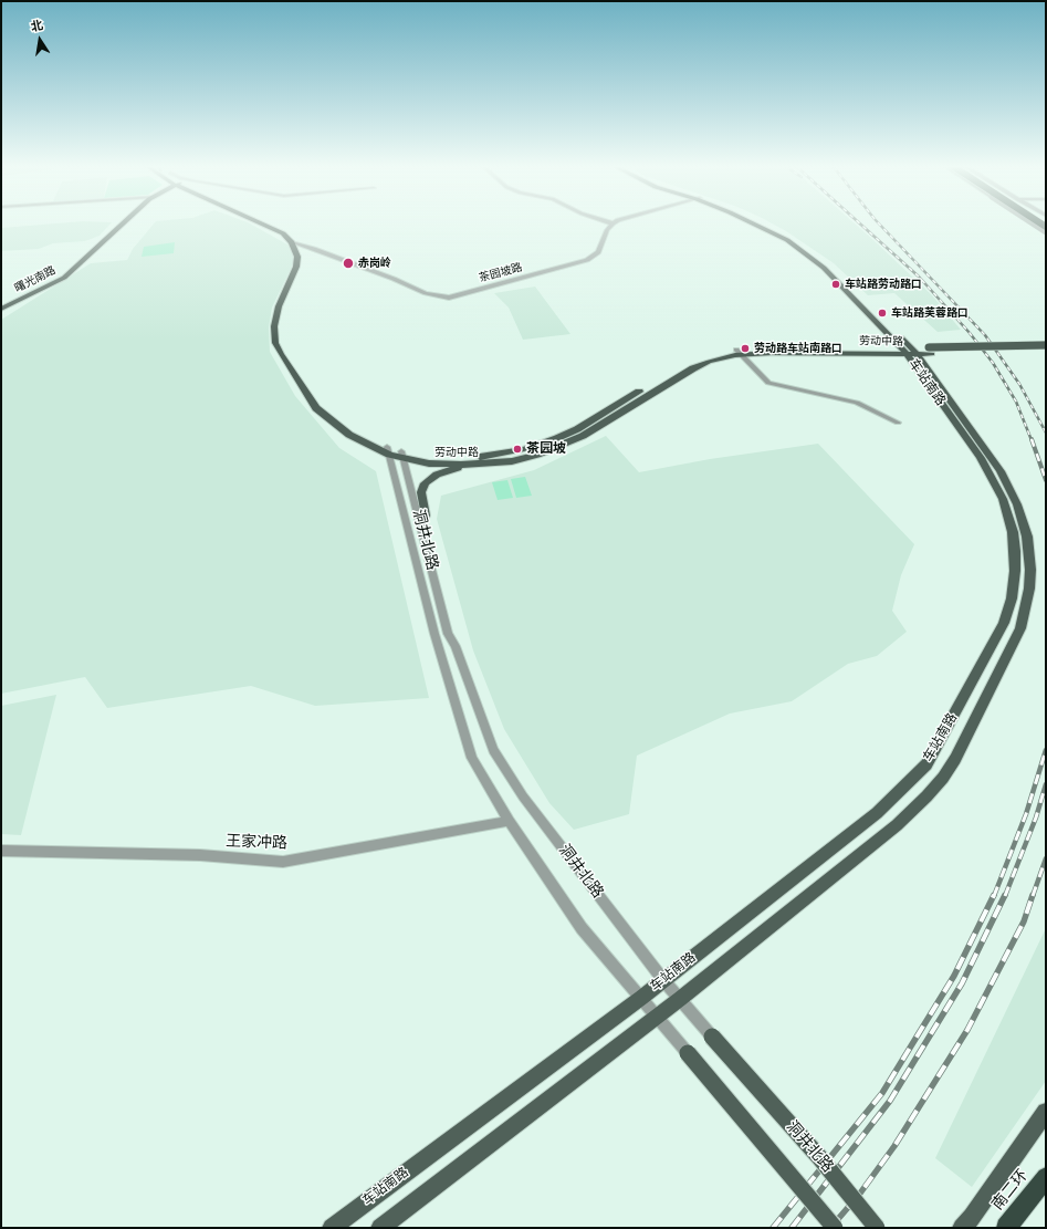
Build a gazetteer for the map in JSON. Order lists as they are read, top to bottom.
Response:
{
  "streets": {
    "highway": ["南二环"],
    "main road": [
      "曙光南路",
      "劳动中路",
      "车站南路",
      "洞井北路"
    ],
    "street": ["茶园坡路", "王家冲路"]
  },
  "crossings": [
    ["茶园坡路", "劳动中路"],
    ["劳动中路", "车站南路"],
    ["劳动中路", "洞井北路"],
    ["车站南路", "洞井北路"],
    ["洞井北路", "王家冲路"]
  ],
  "places": [
    "赤岗岭",
    "车站路劳动路口",
    "车站路芙蓉路口",
    "劳动路车站南路口",
    "茶园坡"
  ],
  "north": "top"
}
